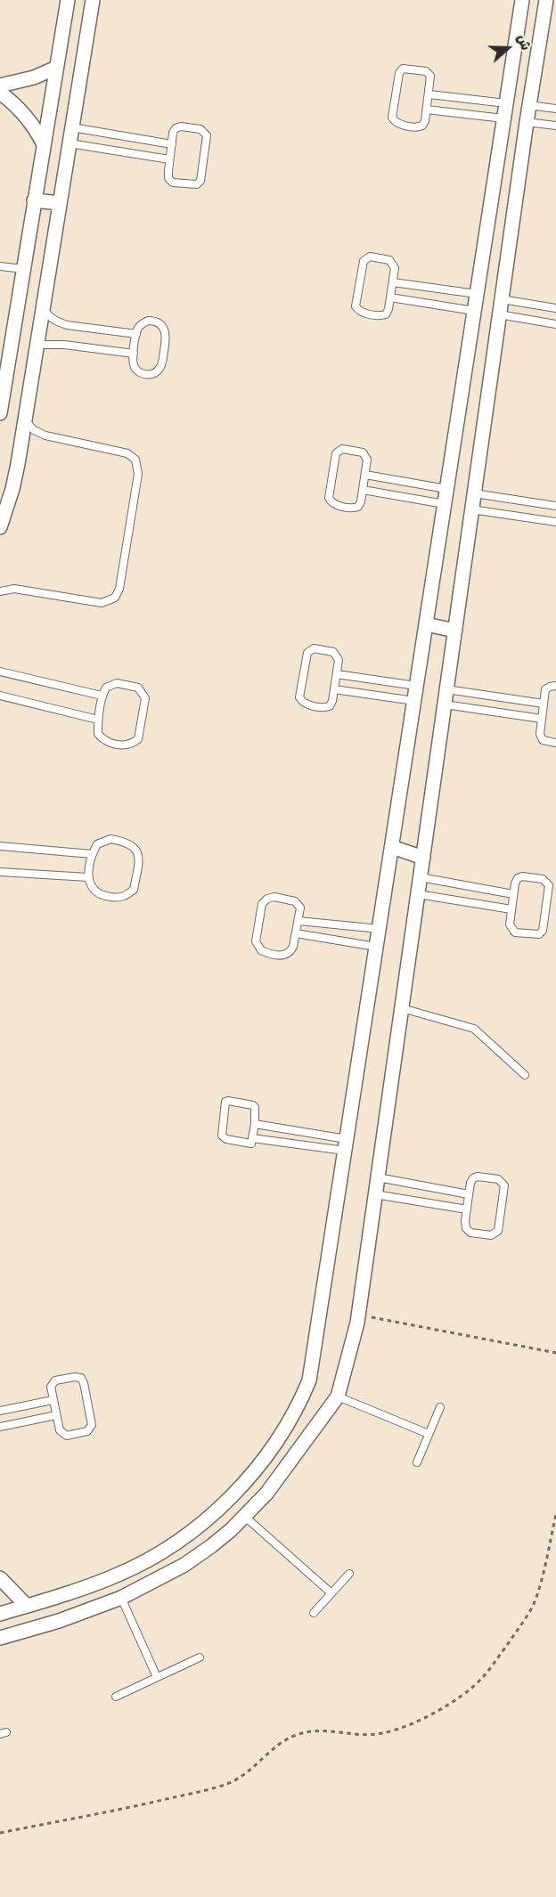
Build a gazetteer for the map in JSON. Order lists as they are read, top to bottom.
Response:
{
  "north": "right"
}
